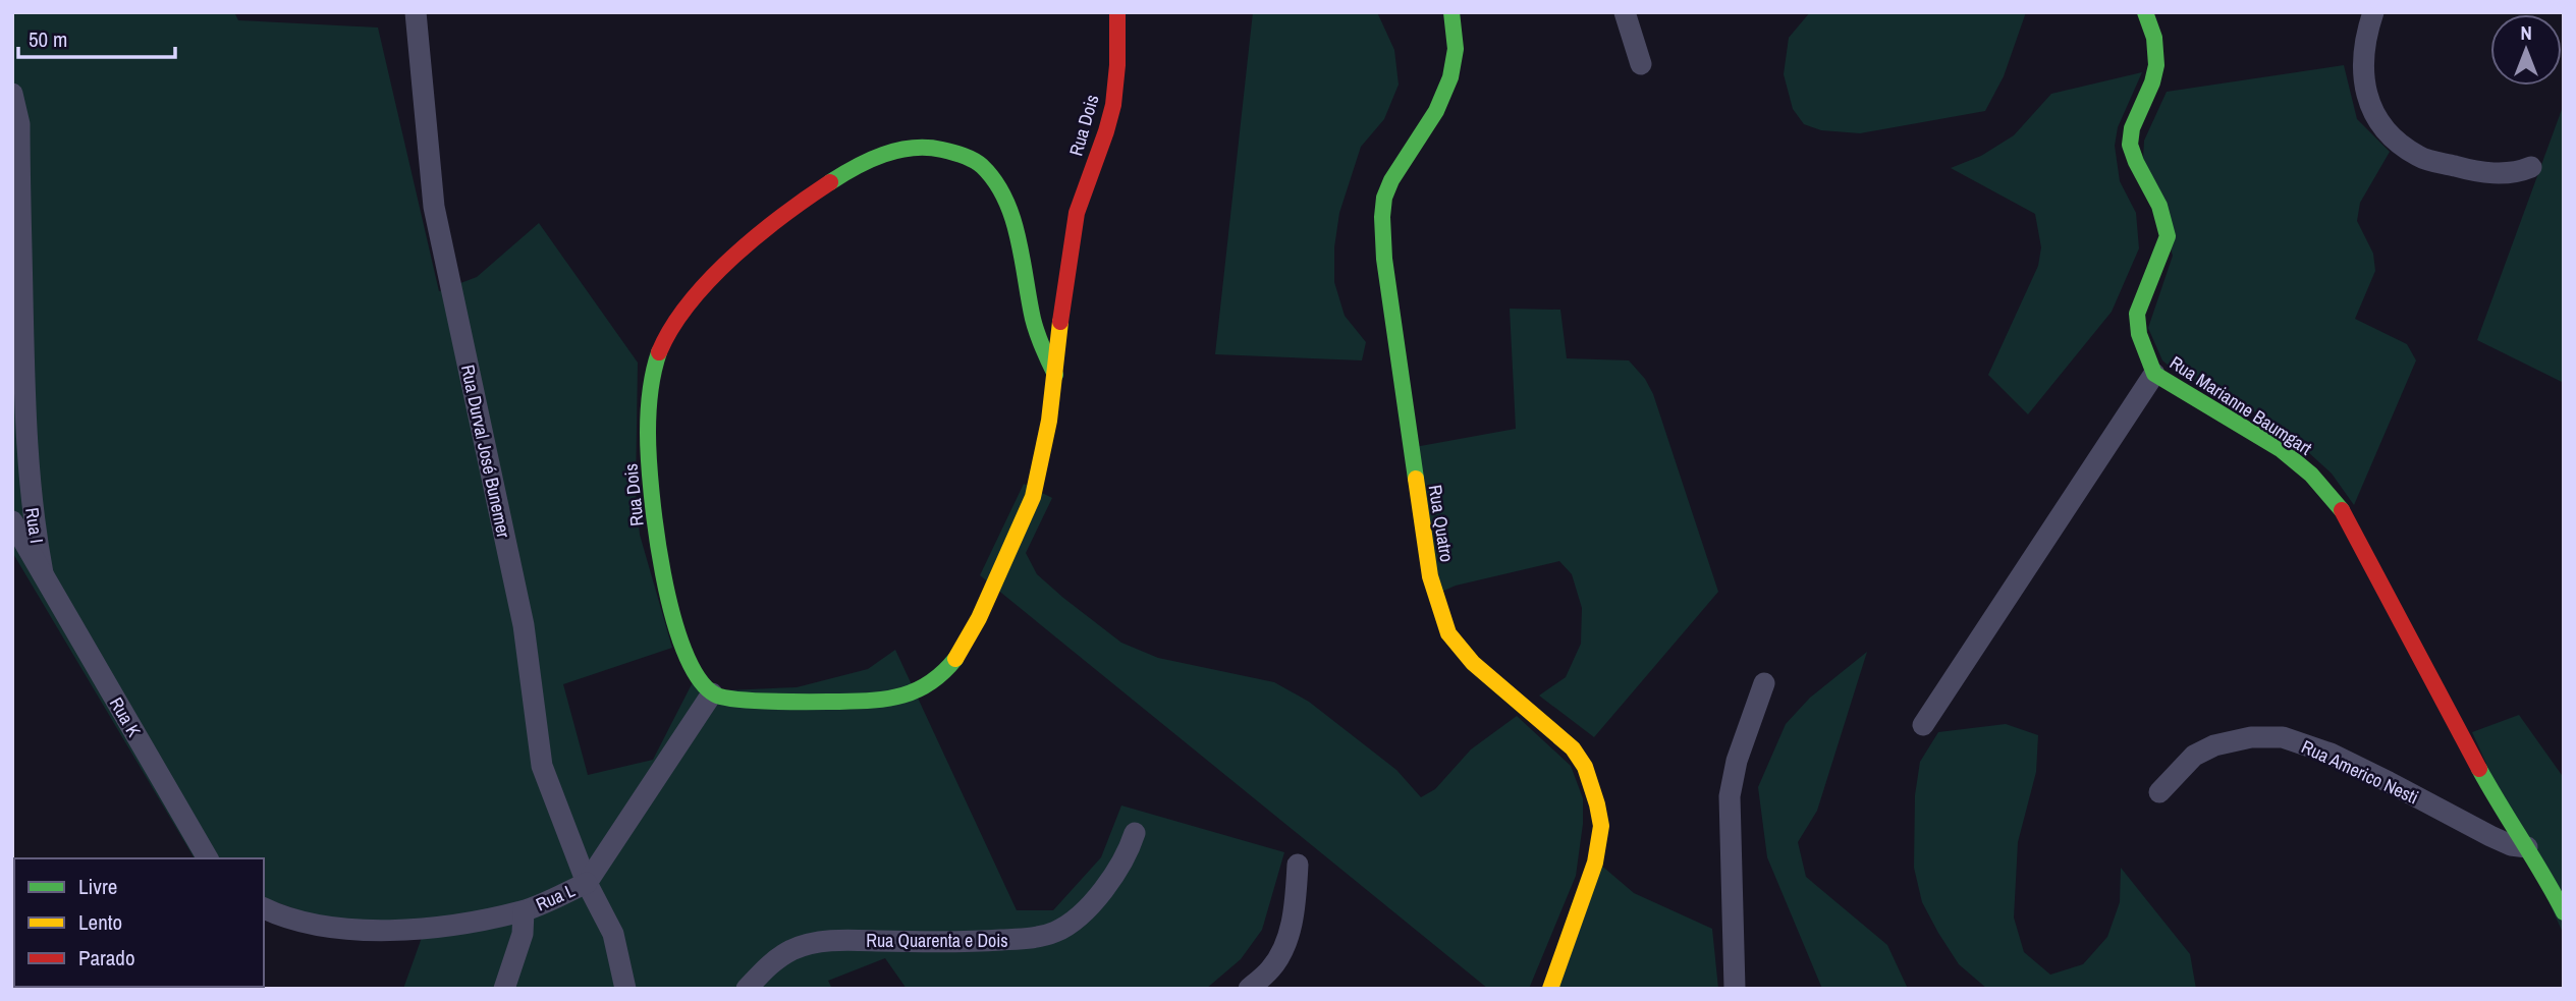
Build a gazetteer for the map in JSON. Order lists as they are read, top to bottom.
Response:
{
  "streets": {
    "street": [
      "Rua Dois",
      "Rua Marianne Baumgart",
      "Rua Durval José Bunemer",
      "Rua Quatro",
      "Rua I",
      "Rua K",
      "Rua Americo Nesti",
      "Rua L",
      "Rua Quarenta e Dois"
    ]
  },
  "crossings": [
    ["Rua Marianne Baumgart", "Rua Americo Nesti"],
    ["Rua Durval José Bunemer", "Rua L"],
    ["Rua I", "Rua K"]
  ],
  "legend": ["Livre", "Lento", "Parado"],
  "scale_bar": "50 m",
  "north": "top"
}
